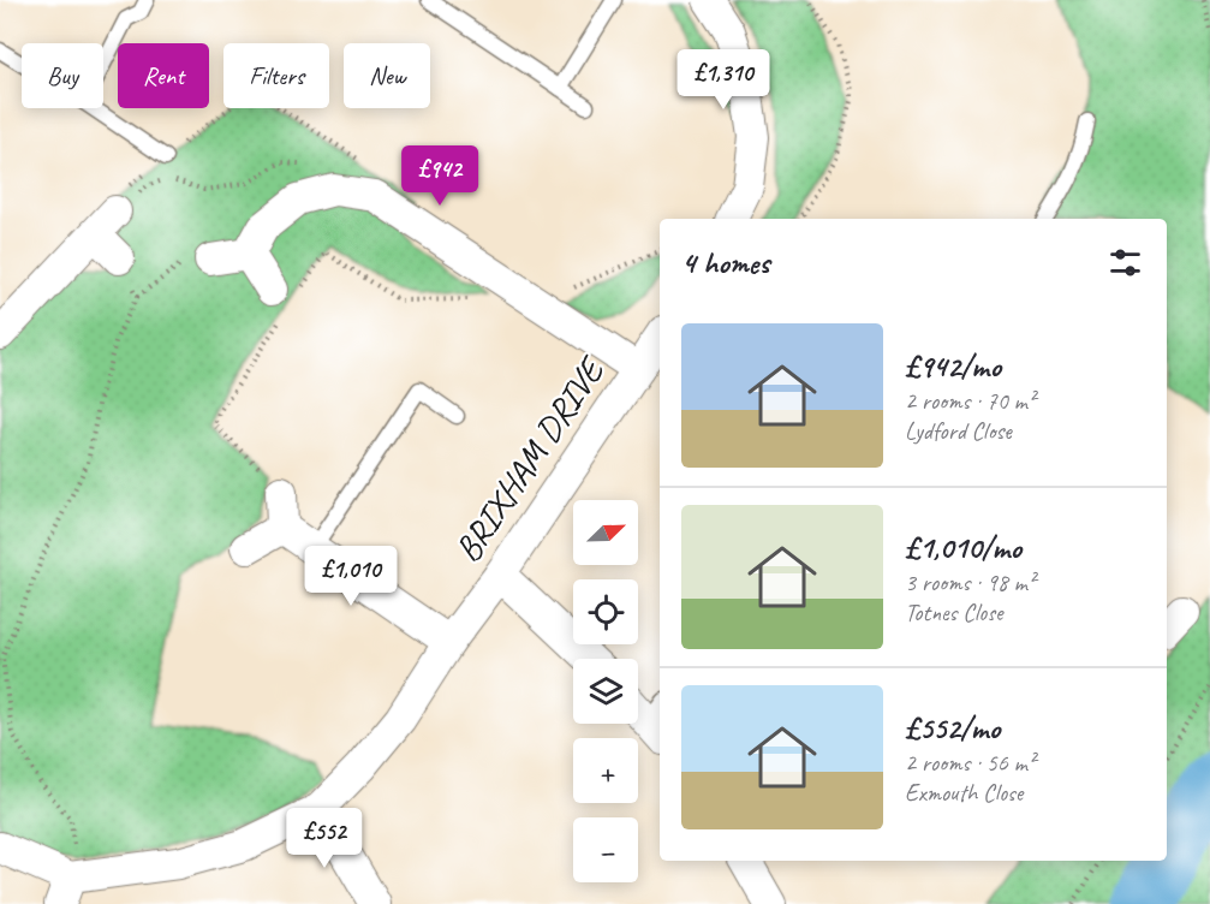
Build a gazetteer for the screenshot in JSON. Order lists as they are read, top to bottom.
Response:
{
  "streets": {
    "street": ["BRIXHAM DRIVE"]
  },
  "north": "top right",
  "page": {
    "chip": [
      "Buy",
      "Rent",
      "Filters",
      "New"
    ],
    "price": [
      "£1,310",
      "£942",
      "£1,010",
      "£552"
    ],
    "heading": "4 homes",
    "list": [
      {
        "name": "£942/mo",
        "note": "2 rooms · 70 m² · Lydford Close"
      },
      {
        "name": "£1,010/mo",
        "note": "3 rooms · 98 m² · Totnes Close"
      },
      {
        "name": "£552/mo",
        "note": "2 rooms · 56 m² · Exmouth Close"
      }
    ],
    "map_buttons": ["+", "−"]
  }
}
